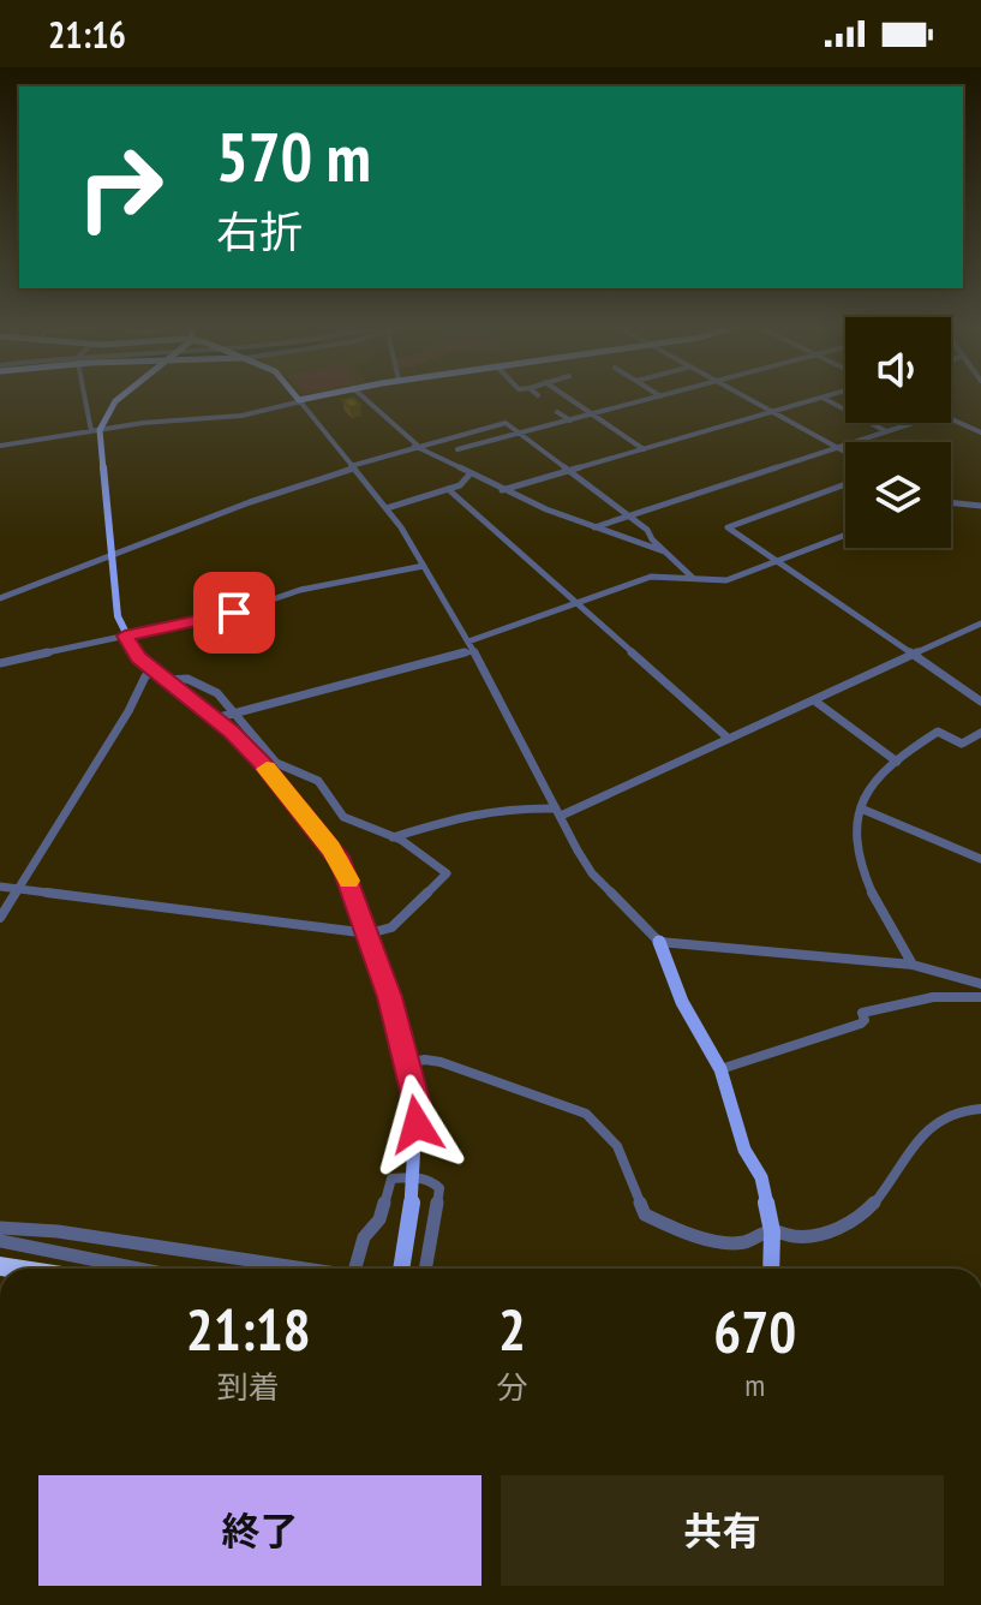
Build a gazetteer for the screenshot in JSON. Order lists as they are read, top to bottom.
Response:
{
  "page": {
    "status": "21:16",
    "turn": ["570 m", "右折"],
    "eta": [
      "21:18",
      "到着",
      "2",
      "分",
      "670",
      "m"
    ],
    "buttons": ["終了", "共有"]
  }
}
